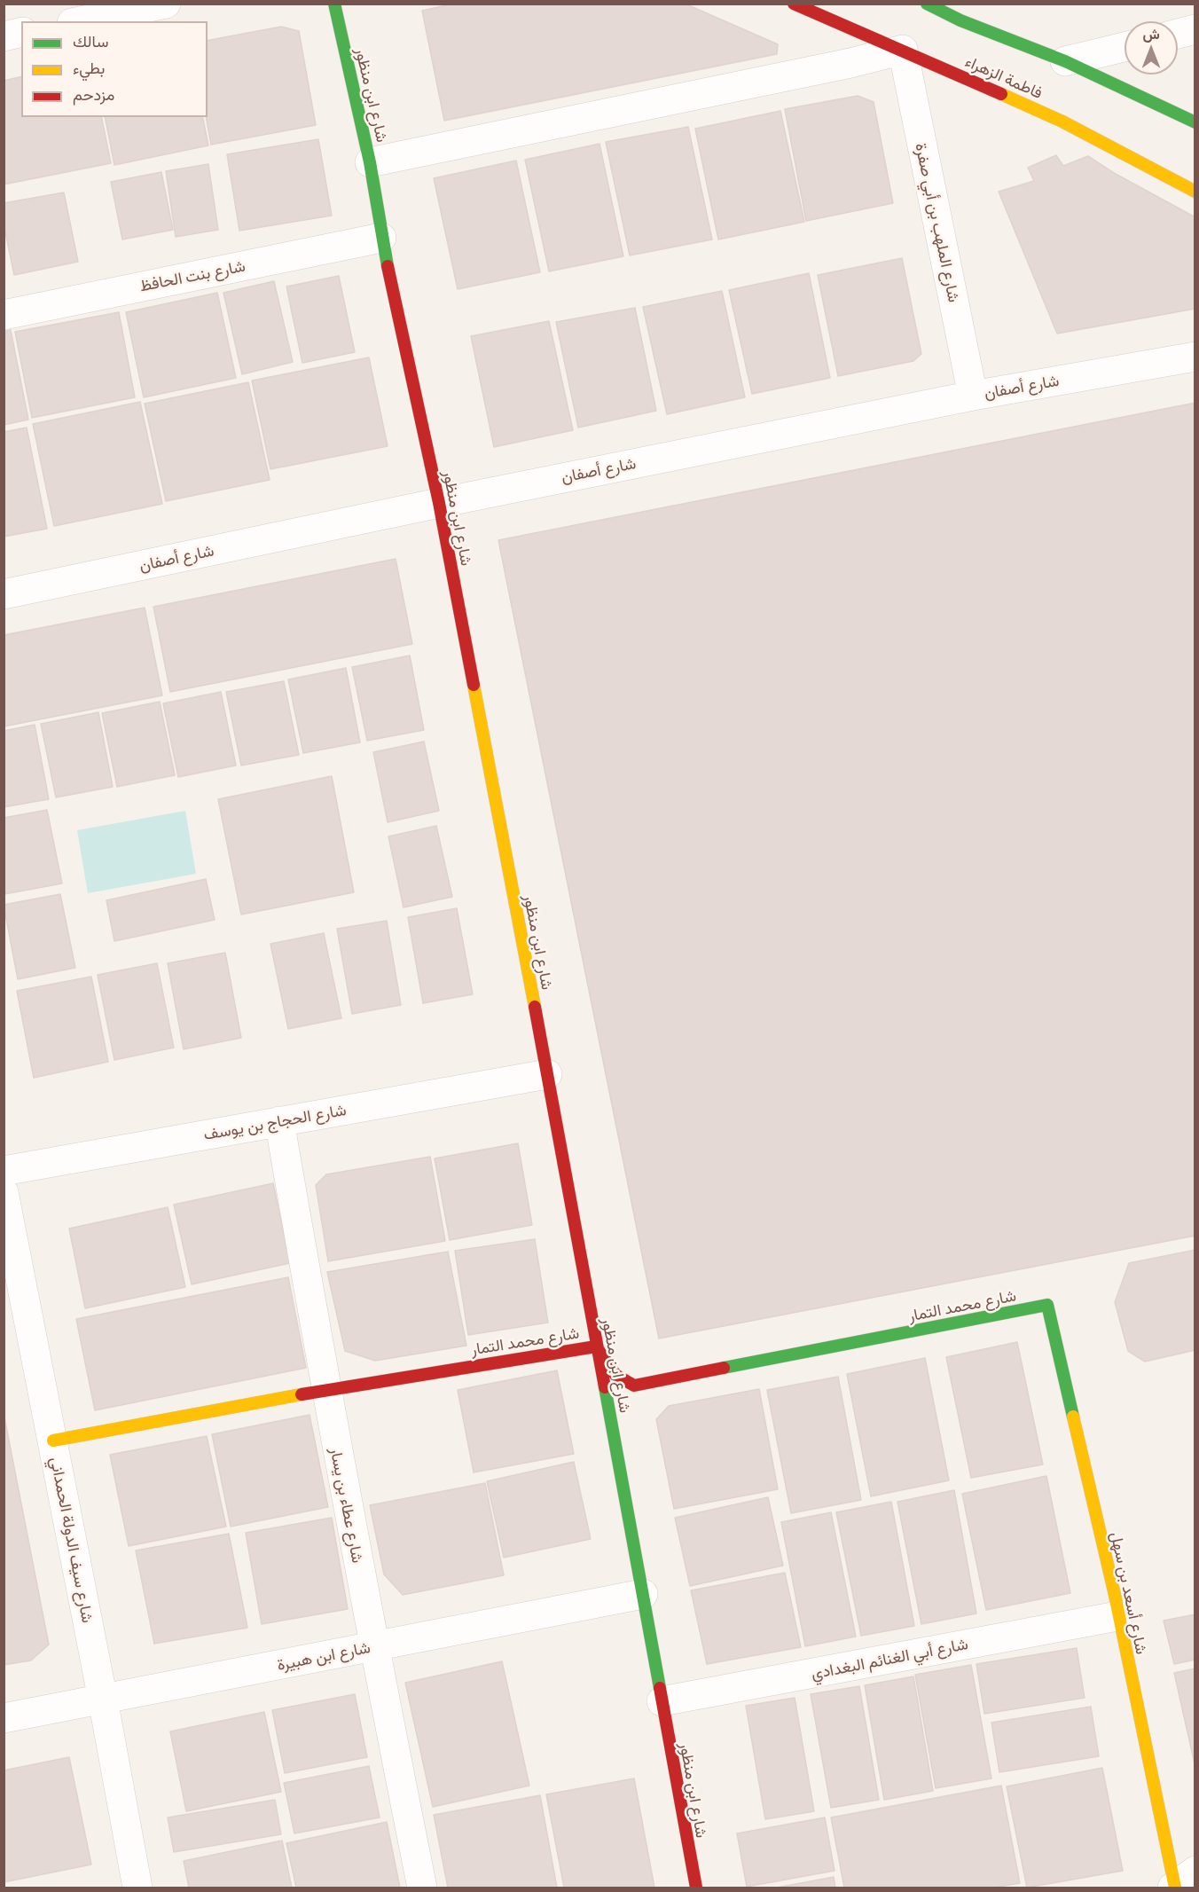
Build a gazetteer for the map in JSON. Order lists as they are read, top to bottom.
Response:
{
  "streets": {
    "street": [
      "فاطمة الزهراء",
      "شارع ابن منظور",
      "شارع الملهب بن أبي صفرة",
      "شارع بنت الحافظ",
      "شارع أصفان",
      "شارع الحجاج بن يوسف",
      "شارع محمد التمار",
      "شارع عطاء بن يسار",
      "شارع سيف الدولة الحمداني",
      "شارع أسعد بن سهل",
      "شارع ابن هبيرة",
      "شارع أبي الغنائم البغدادي"
    ]
  },
  "crossings": [
    ["فاطمة الزهراء", "شارع الملهب بن أبي صفرة"],
    ["شارع ابن منظور", "شارع بنت الحافظ"],
    ["شارع ابن منظور", "شارع أصفان"],
    ["شارع ابن منظور", "شارع الحجاج بن يوسف"],
    ["شارع ابن منظور", "شارع محمد التمار"],
    ["شارع ابن منظور", "شارع ابن هبيرة"],
    ["شارع ابن منظور", "شارع أبي الغنائم البغدادي"],
    ["شارع الملهب بن أبي صفرة", "شارع أصفان"],
    ["شارع الحجاج بن يوسف", "شارع عطاء بن يسار"],
    ["شارع محمد التمار", "شارع عطاء بن يسار"],
    ["شارع محمد التمار", "شارع سيف الدولة الحمداني"],
    ["شارع محمد التمار", "شارع أسعد بن سهل"],
    ["شارع عطاء بن يسار", "شارع ابن هبيرة"],
    ["شارع سيف الدولة الحمداني", "شارع ابن هبيرة"],
    ["شارع أسعد بن سهل", "شارع أبي الغنائم البغدادي"]
  ],
  "legend": ["سالك", "بطيء", "مزدحم"],
  "north": "top"
}
